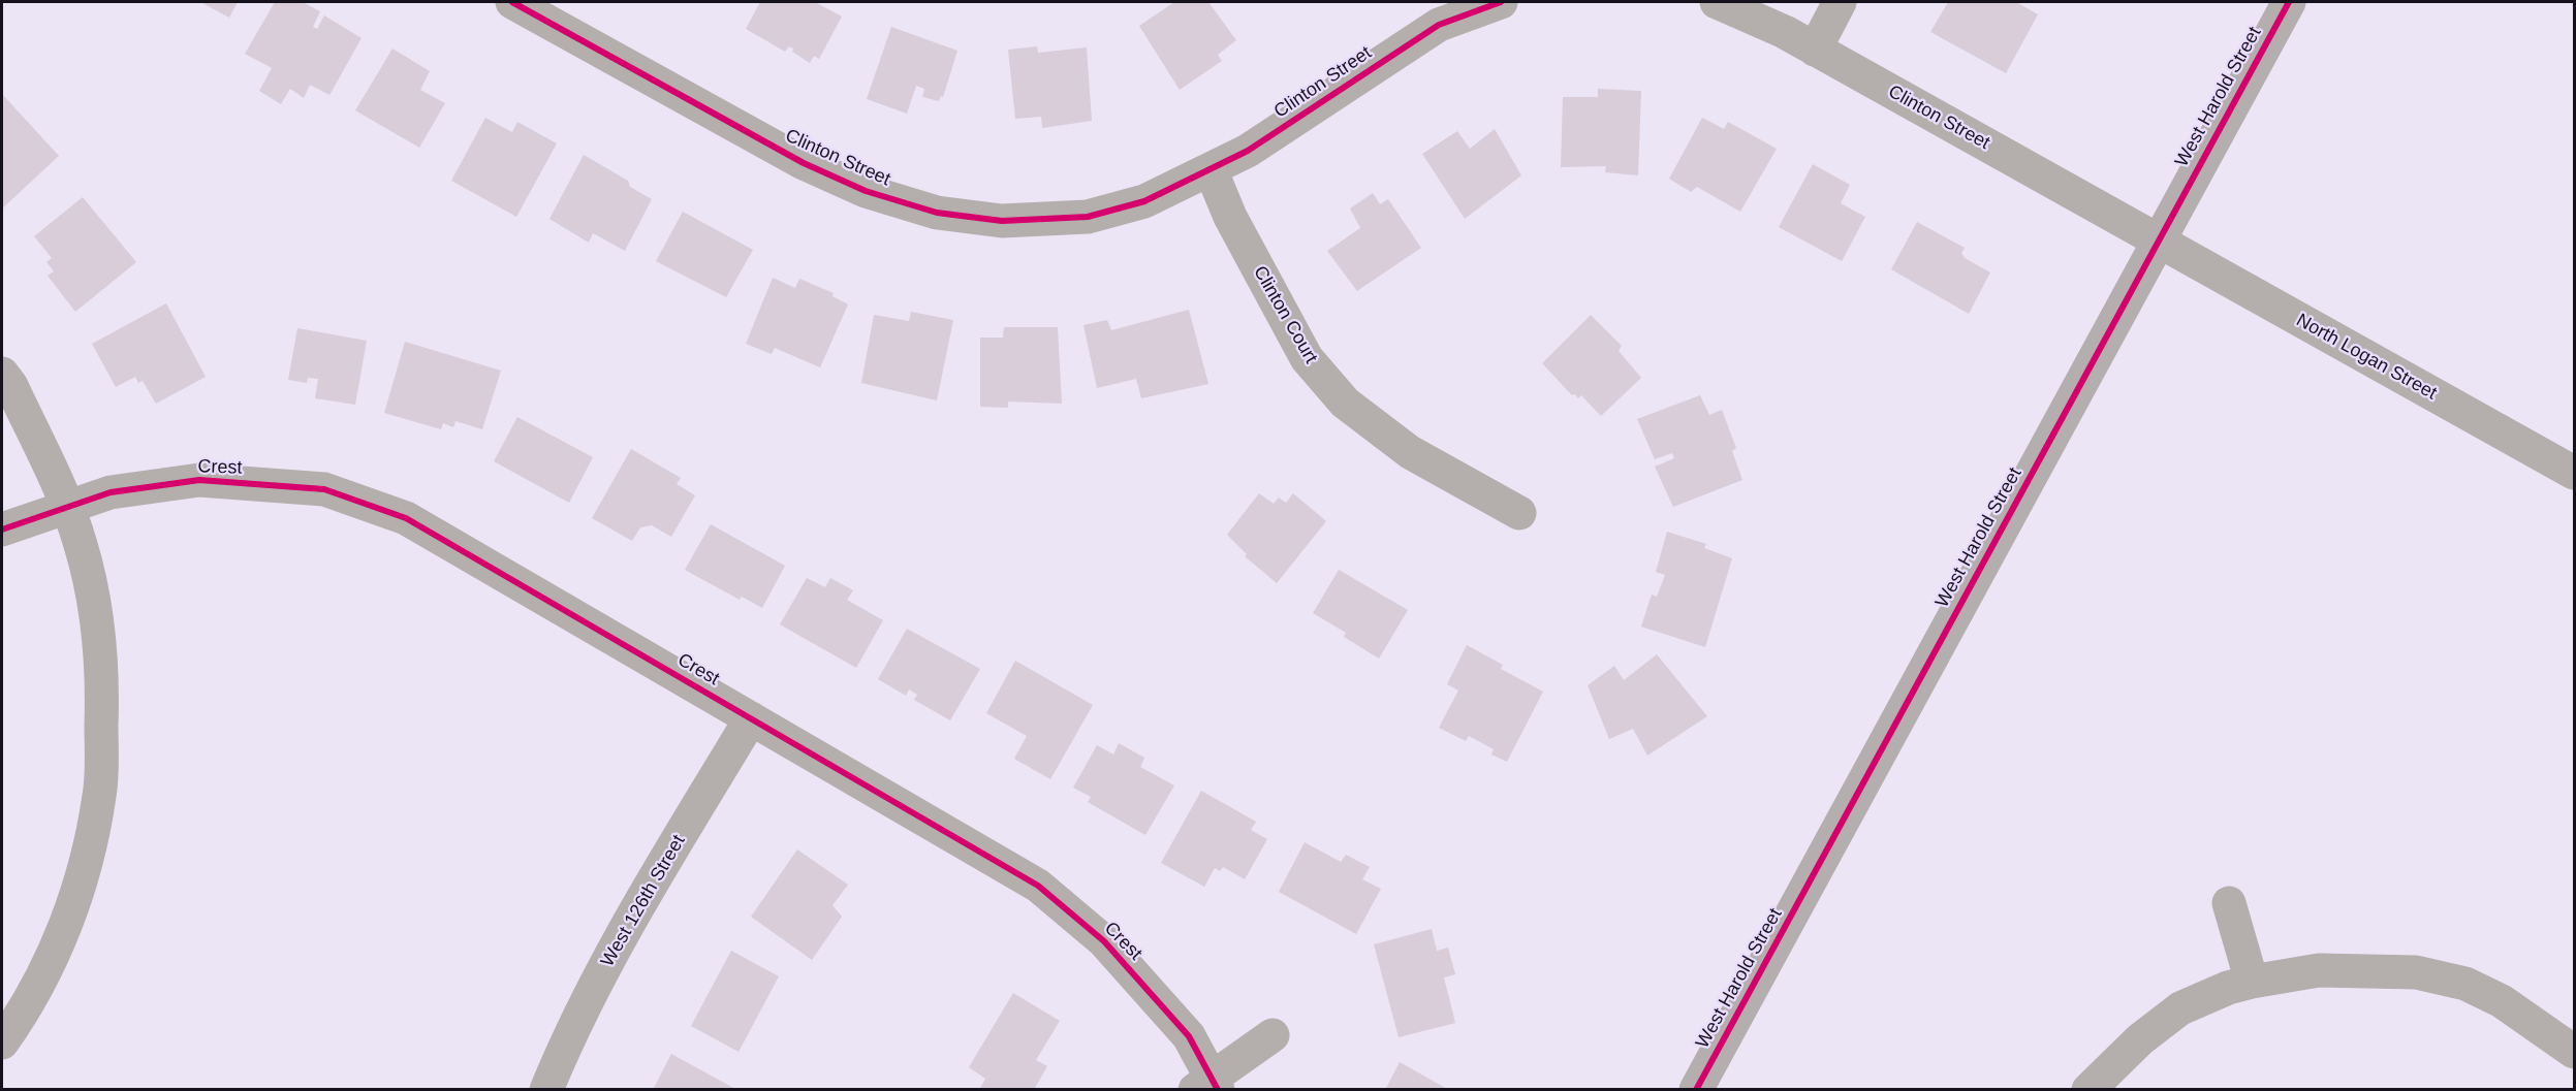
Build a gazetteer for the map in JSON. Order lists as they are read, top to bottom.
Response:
{
  "streets": {
    "main road": ["West Harold Street"],
    "street": [
      "Clinton Street",
      "Clinton Court",
      "North Logan Street",
      "Crest",
      "West 126th Street"
    ]
  },
  "crossings": [
    ["Clinton Street", "West Harold Street"],
    ["Clinton Street", "Clinton Court"],
    ["Clinton Street", "North Logan Street"],
    ["West Harold Street", "North Logan Street"],
    ["Crest", "West 126th Street"]
  ]
}
